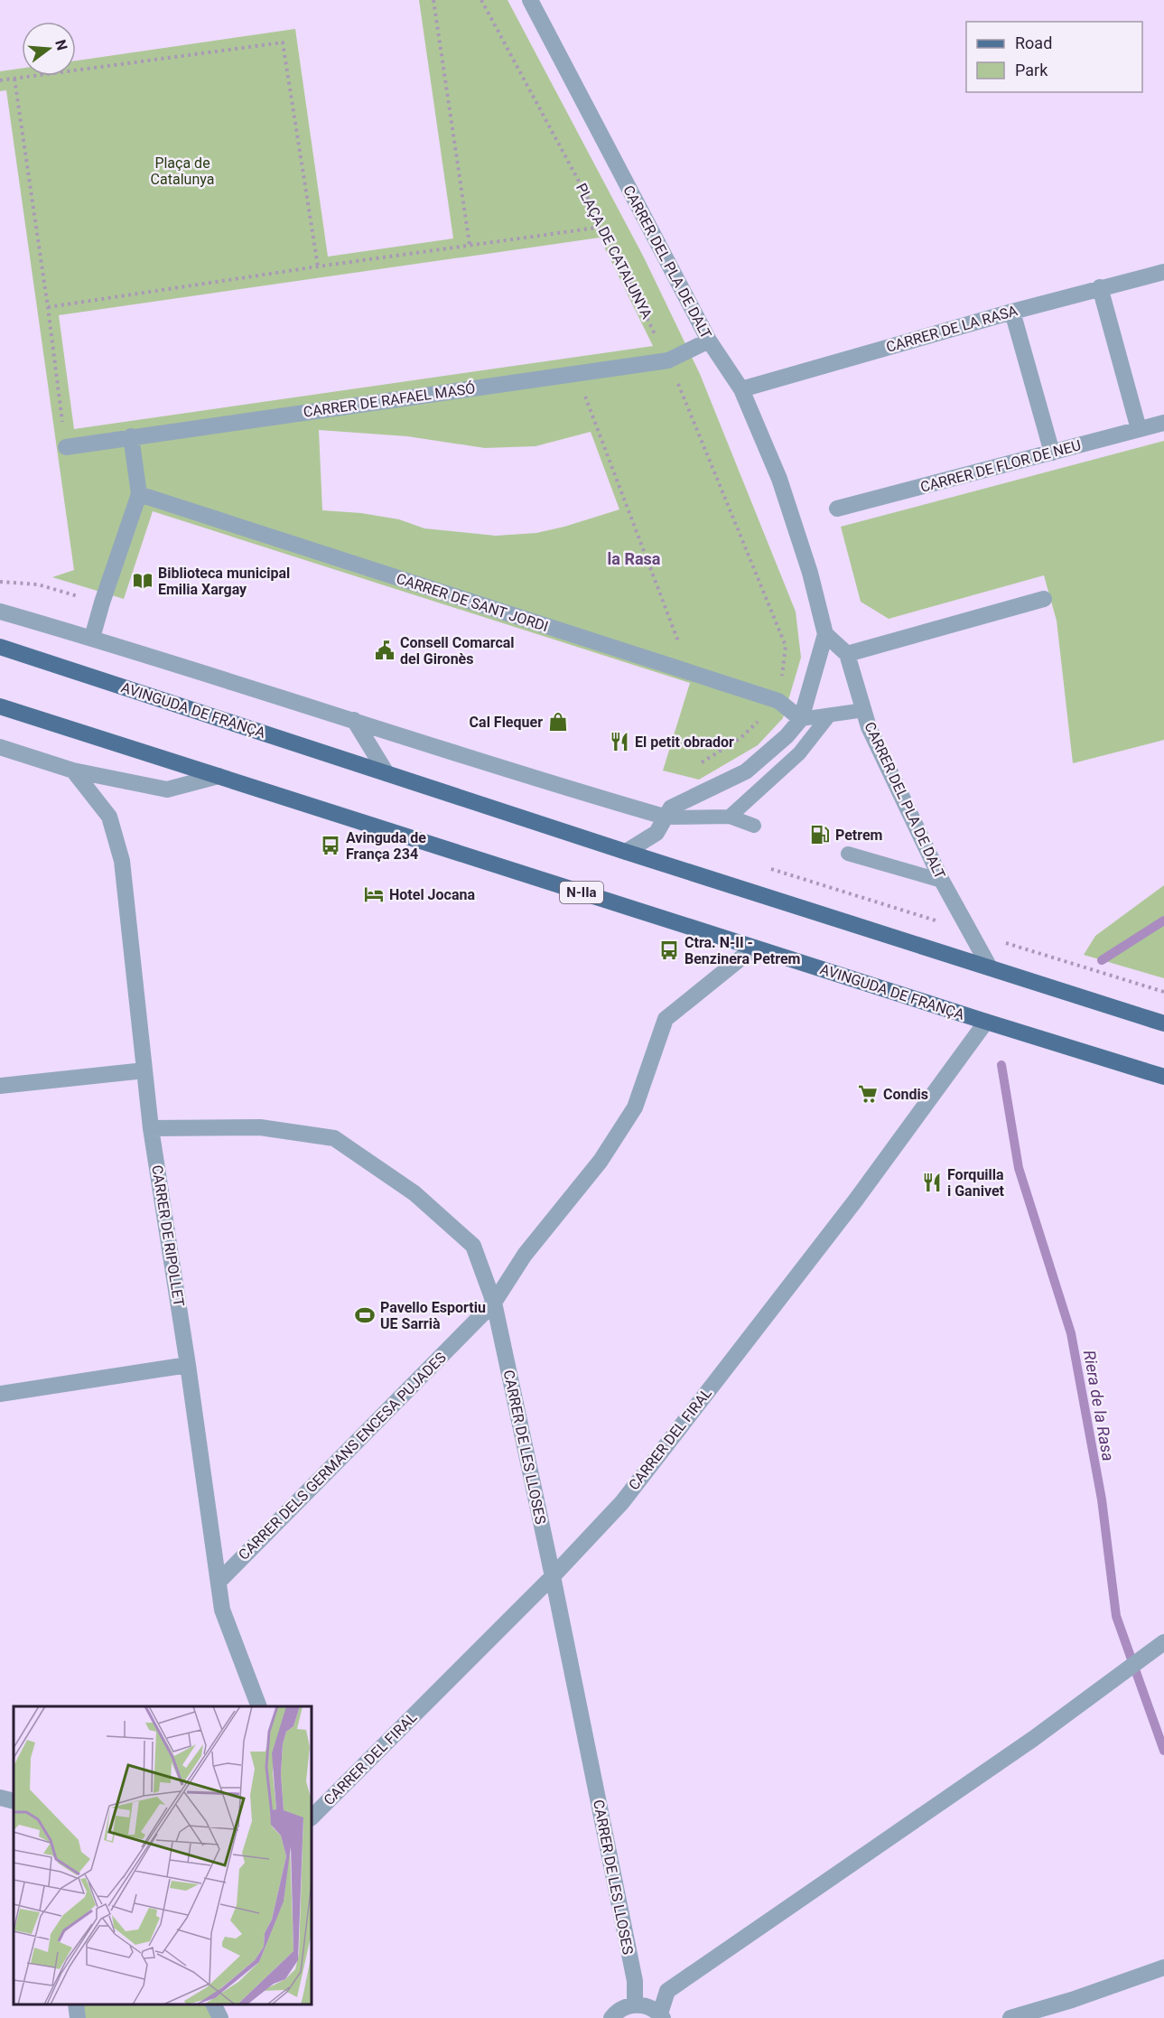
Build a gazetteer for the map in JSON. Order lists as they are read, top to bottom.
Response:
{
  "streets": {
    "main road": ["AVINGUDA DE FRANÇA", "N-IIa"],
    "street": [
      "CARRER DEL PLA DE DALT",
      "CARRER DE LA RASA",
      "CARRER DE RAFAEL MASÓ",
      "CARRER DE FLOR DE NEU",
      "CARRER DE SANT JORDI",
      "CARRER DE RIPOLLET",
      "CARRER DEL FIRAL",
      "CARRER DE LES LLOSES",
      "CARRER DELS GERMANS ENCESA PUJADES"
    ],
    "path": ["PLAÇA DE CATALUNYA"]
  },
  "crossings": [
    ["PLAÇA DE CATALUNYA", "CARRER DE RAFAEL MASÓ"],
    ["CARRER DEL PLA DE DALT", "CARRER DE LA RASA"],
    ["CARRER DEL PLA DE DALT", "CARRER DE RAFAEL MASÓ"],
    ["CARRER DEL PLA DE DALT", "AVINGUDA DE FRANÇA"],
    ["AVINGUDA DE FRANÇA", "CARRER DEL FIRAL"],
    ["AVINGUDA DE FRANÇA", "CARRER DELS GERMANS ENCESA PUJADES"],
    ["CARRER DE RIPOLLET", "CARRER DE LES LLOSES"],
    ["CARRER DE RIPOLLET", "CARRER DELS GERMANS ENCESA PUJADES"],
    ["CARRER DEL FIRAL", "CARRER DE LES LLOSES"],
    ["CARRER DE LES LLOSES", "CARRER DELS GERMANS ENCESA PUJADES"]
  ],
  "districts": ["la Rasa"],
  "water": ["Riera de la Rasa"],
  "parks": ["Plaça de Catalunya"],
  "places": {
    "library": ["Biblioteca municipal Emilia Xargay"],
    "public building": ["Consell Comarcal del Gironès"],
    "shop": ["Cal Flequer"],
    "restaurant": ["El petit obrador", "Forquilla i Ganivet"],
    "fuel station": ["Petrem"],
    "bus stop": ["Avinguda de França 234", "Ctra. N-II - Benzinera Petrem"],
    "hotel": ["Hotel Jocana"],
    "supermarket": ["Condis"],
    "sports": ["Pavello Esportiu UE Sarrià"]
  },
  "legend": ["Road", "Park"],
  "north": "right"
}
